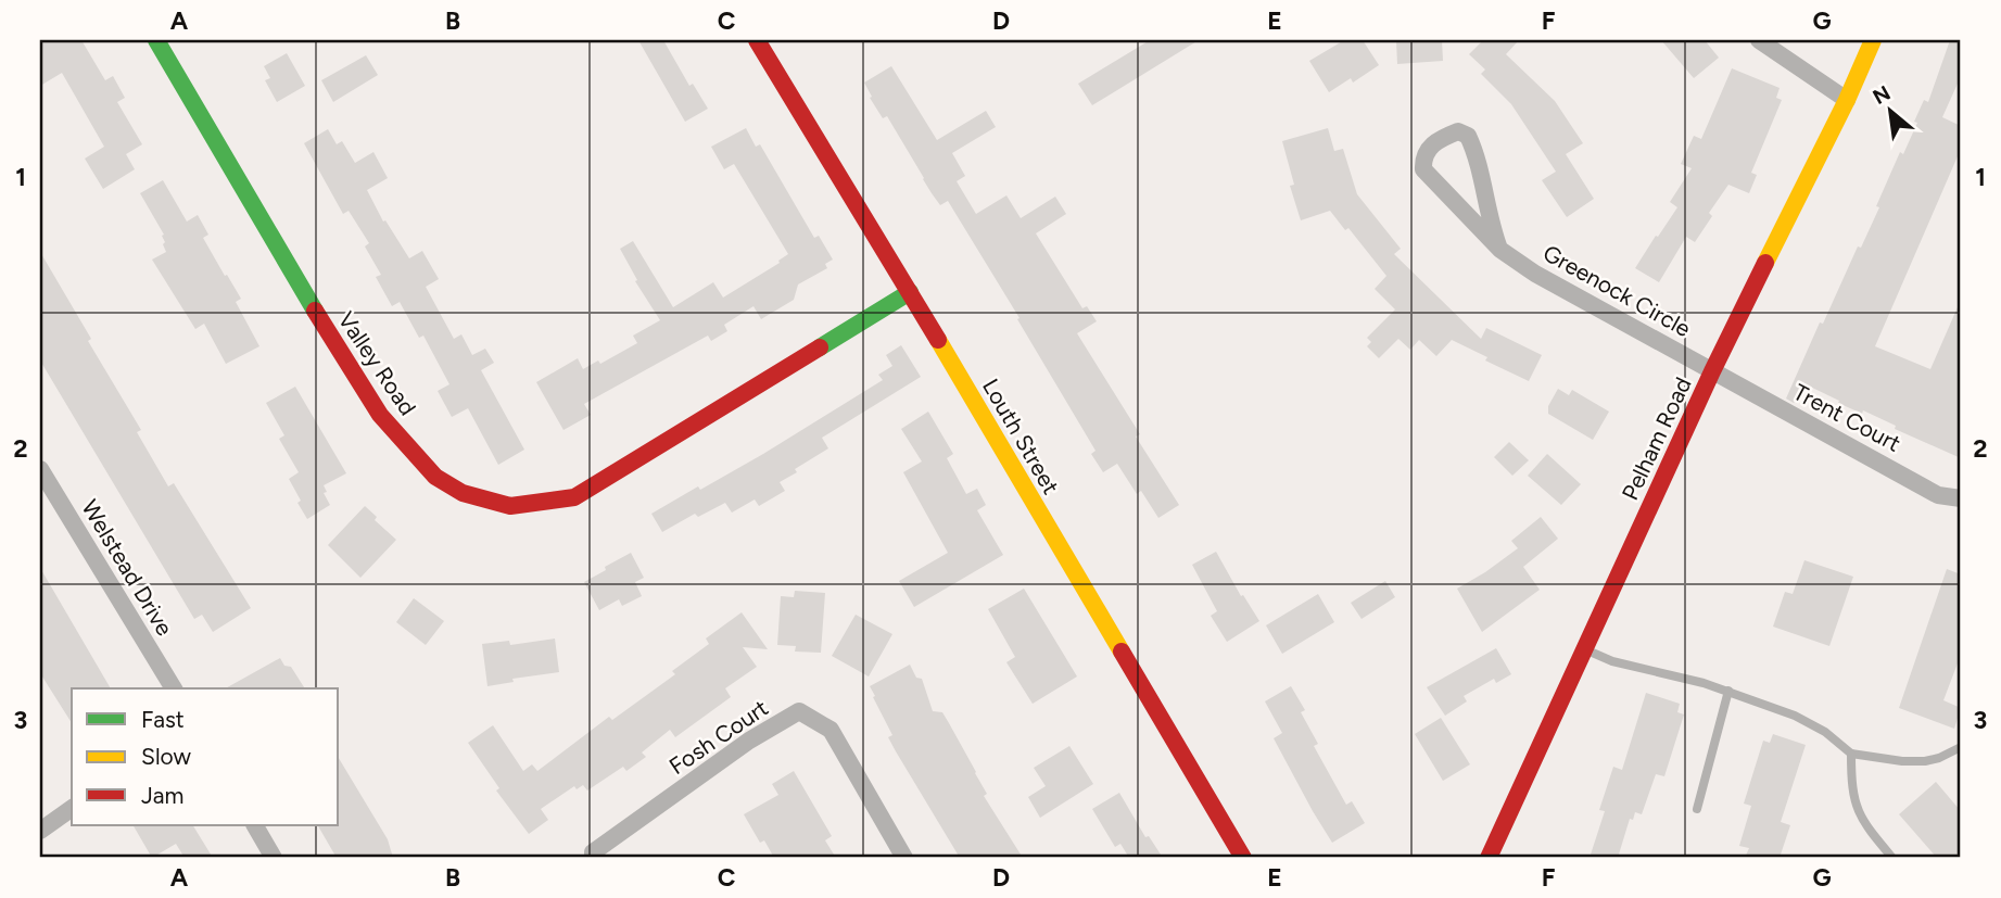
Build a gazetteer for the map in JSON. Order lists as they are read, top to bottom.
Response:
{
  "streets": {
    "main road": ["Valley Road", "Louth Street", "Pelham Road"],
    "street": [
      "Greenock Circle",
      "Trent Court",
      "Welstead Drive",
      "Fosh Court"
    ]
  },
  "crossings": [
    ["Greenock Circle", "Trent Court"],
    ["Greenock Circle", "Pelham Road"],
    ["Valley Road", "Louth Street"],
    ["Trent Court", "Pelham Road"]
  ],
  "legend": ["Fast", "Slow", "Jam"],
  "north": "top left",
  "grid": {
    "columns": [
      "A",
      "B",
      "C",
      "D",
      "E",
      "F",
      "G"
    ],
    "rows": ["1", "2", "3"]
  }
}
